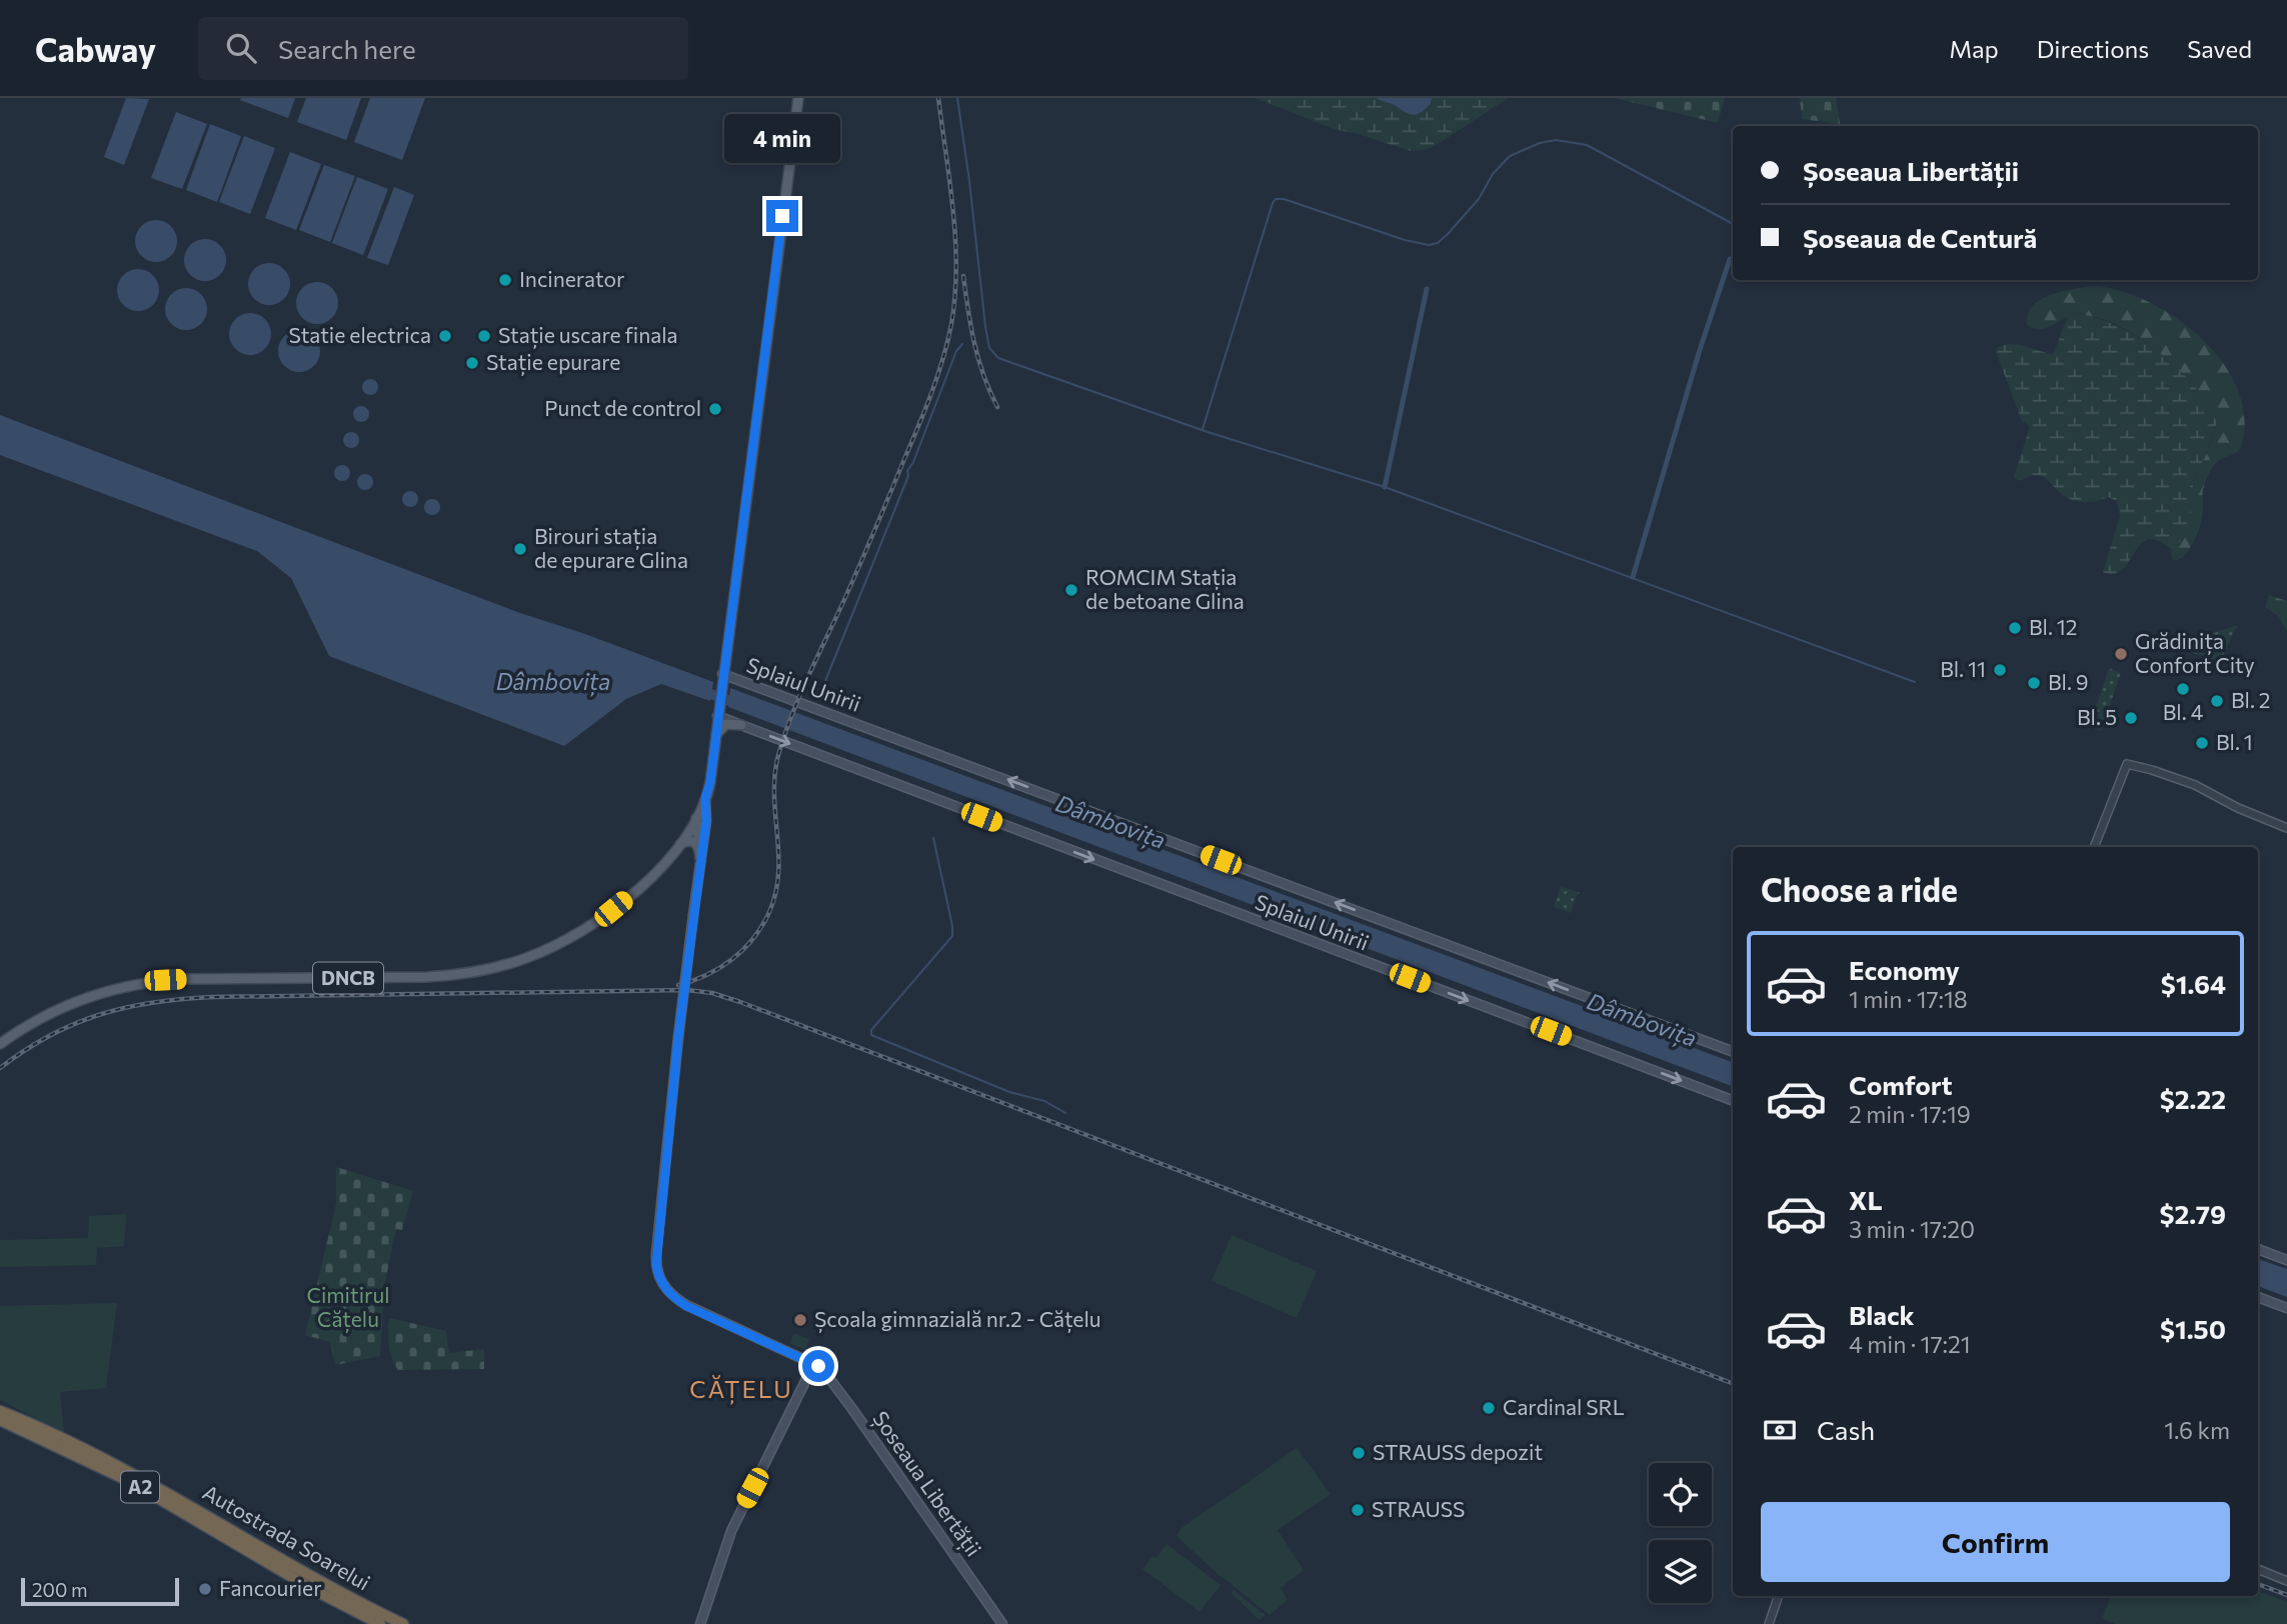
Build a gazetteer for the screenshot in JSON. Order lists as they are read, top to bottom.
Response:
{
  "streets": {
    "highway": ["A2", "Autostrada Soarelui"],
    "main road": ["Splaiul Unirii", "DNCB", "Șoseaua Libertății"]
  },
  "crossings": [
    ["Splaiul Unirii", "DNCB"],
    ["DNCB", "Șoseaua Libertății"]
  ],
  "districts": ["CĂȚELU"],
  "water": ["Dâmbovița"],
  "parks": ["Cimitirul Cățelu"],
  "places": [
    "Incinerator",
    "Statie electrica",
    "Stație uscare finala",
    "Stație epurare",
    "Punct de control",
    "Birouri stația de epurare Glina",
    "ROMCIM Stația de betoane Glina",
    "Bl. 12",
    "Grădinița Confort City",
    "Bl. 11",
    "Bl. 9",
    "Bl. 4",
    "Bl. 2",
    "Bl. 5",
    "Bl. 1",
    "Școala gimnazială nr.2 - Cățelu",
    "Cardinal SRL",
    "STRAUSS depozit",
    "STRAUSS",
    "Fancourier"
  ],
  "scale_bar": "200 m",
  "page": {
    "header": "Cabway",
    "search": "Search here",
    "nav": ["Map", "Directions", "Saved"],
    "bubble": "4 min",
    "banner": ["Șoseaua Libertății", "Șoseaua de Centură"],
    "heading": "Choose a ride",
    "list": [
      {
        "name": "Economy",
        "note": "1 min · 17:18",
        "value": "$1.64"
      },
      {
        "name": "Comfort",
        "note": "2 min · 17:19",
        "value": "$2.22"
      },
      {
        "name": "XL",
        "note": "3 min · 17:20",
        "value": "$2.79"
      },
      {
        "name": "Black",
        "note": "4 min · 17:21",
        "value": "$1.50"
      }
    ],
    "pay": ["Cash", "1.6 km"],
    "buttons": "Confirm",
    "scale": "200 m"
  }
}
